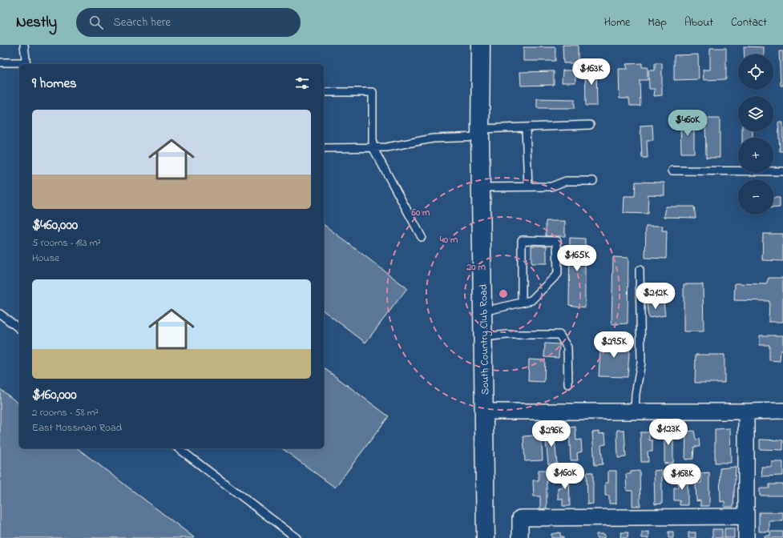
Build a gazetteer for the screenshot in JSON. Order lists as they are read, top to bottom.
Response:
{
  "streets": {
    "street": ["South Country Club Road"]
  },
  "page": {
    "header": "Nestly",
    "search": "Search here",
    "nav": [
      "Home",
      "Map",
      "About",
      "Contact"
    ],
    "map_buttons": ["+", "−"],
    "price": [
      "$163K",
      "$460K",
      "$165K",
      "$212K",
      "$295K",
      "$123K",
      "$296K",
      "$160K",
      "$168K"
    ],
    "heading": "9 homes",
    "list": [
      {
        "name": "$460,000",
        "note": "5 rooms · 183 m² · House"
      },
      {
        "name": "$160,000",
        "note": "2 rooms · 58 m² · East Mossman Road"
      }
    ]
  },
  "rings": ["60 m", "40 m", "20 m"]
}
